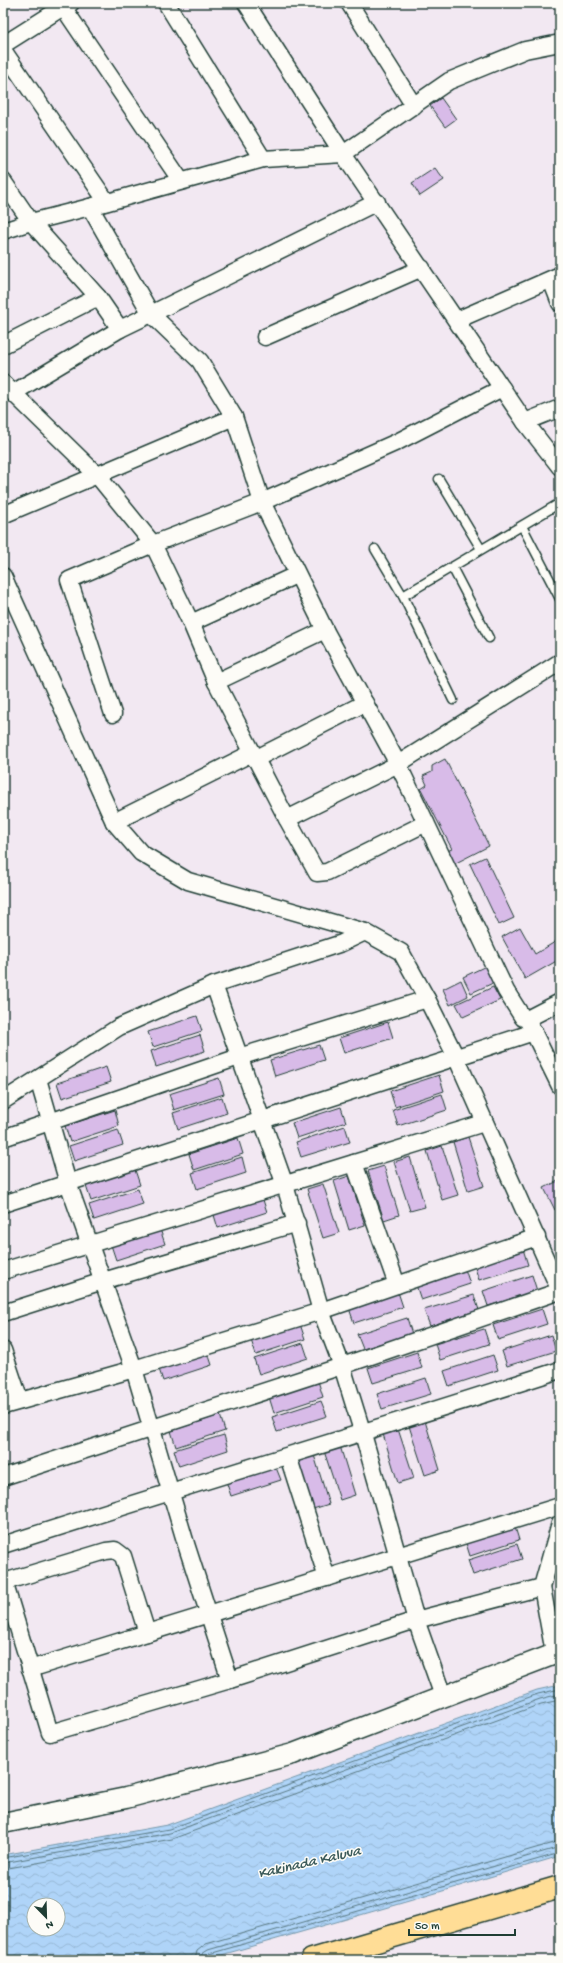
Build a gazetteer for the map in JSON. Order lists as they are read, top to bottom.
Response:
{
  "water": ["Kakinada Kaluva"],
  "scale_bar": "50 m",
  "north": "bottom right"
}
